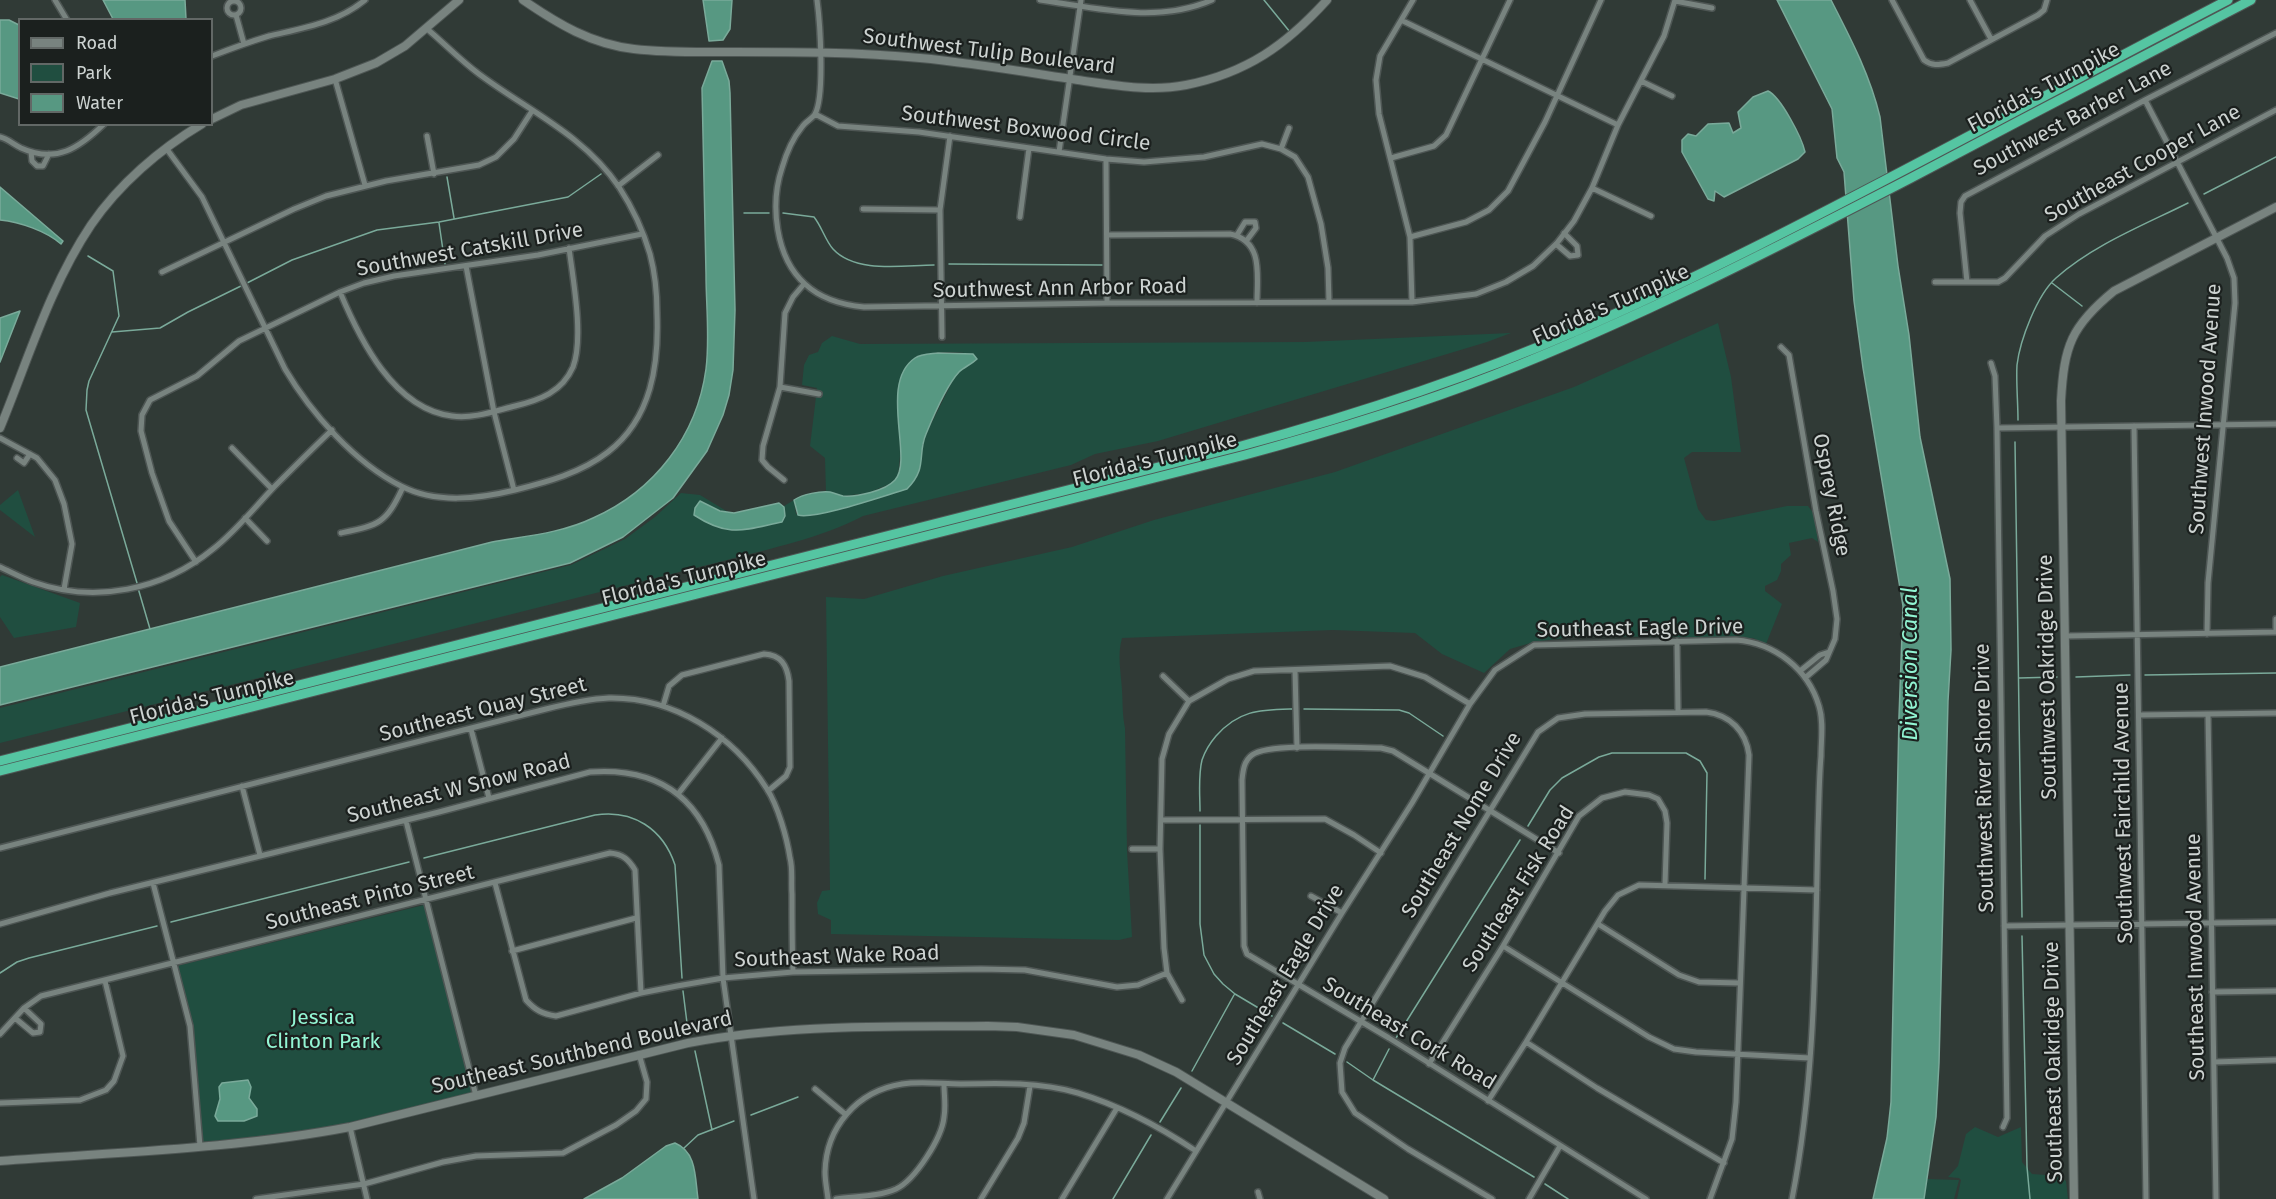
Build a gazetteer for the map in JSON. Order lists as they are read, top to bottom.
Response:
{
  "streets": {
    "highway": ["Florida's Turnpike"],
    "street": [
      "Southwest Tulip Boulevard",
      "Southwest Barber Lane",
      "Southwest Boxwood Circle",
      "Southeast Cooper Lane",
      "Southwest Catskill Drive",
      "Southwest Ann Arbor Road",
      "Southwest Inwood Avenue",
      "Osprey Ridge",
      "Southeast Eagle Drive",
      "Southwest Oakridge Drive",
      "Southeast Quay Street",
      "Southwest River Shore Drive",
      "Southeast W Snow Road",
      "Southwest Fairchild Avenue",
      "Southeast Nome Drive",
      "Southeast Fisk Road",
      "Southeast Pinto Street",
      "Southeast Wake Road",
      "Southeast Inwood Avenue",
      "Southeast Cork Road",
      "Southeast Southbend Boulevard",
      "Southeast Oakridge Drive"
    ]
  },
  "crossings": [
    ["Southwest Tulip Boulevard", "Southwest Ann Arbor Road"],
    ["Southwest Barber Lane", "Southeast Cooper Lane"],
    ["Southwest Barber Lane", "Southwest Inwood Avenue"],
    ["Southwest Boxwood Circle", "Southwest Ann Arbor Road"],
    ["Southeast Cooper Lane", "Southwest Inwood Avenue"],
    ["Southwest Inwood Avenue", "Southwest Oakridge Drive"],
    ["Osprey Ridge", "Southeast Eagle Drive"],
    ["Southeast Eagle Drive", "Southeast Cork Road"],
    ["Southeast Eagle Drive", "Southeast Southbend Boulevard"],
    ["Southwest Oakridge Drive", "Southeast Oakridge Drive"],
    ["Southeast Quay Street", "Southeast Wake Road"],
    ["Southeast W Snow Road", "Southeast Wake Road"],
    ["Southeast W Snow Road", "Southeast Southbend Boulevard"],
    ["Southeast Nome Drive", "Southeast Cork Road"],
    ["Southeast Fisk Road", "Southeast Cork Road"],
    ["Southeast Pinto Street", "Southeast Wake Road"]
  ],
  "water": ["Diversion Canal"],
  "parks": ["Jessica Clinton Park"],
  "legend": ["Road", "Park", "Water"]
}
